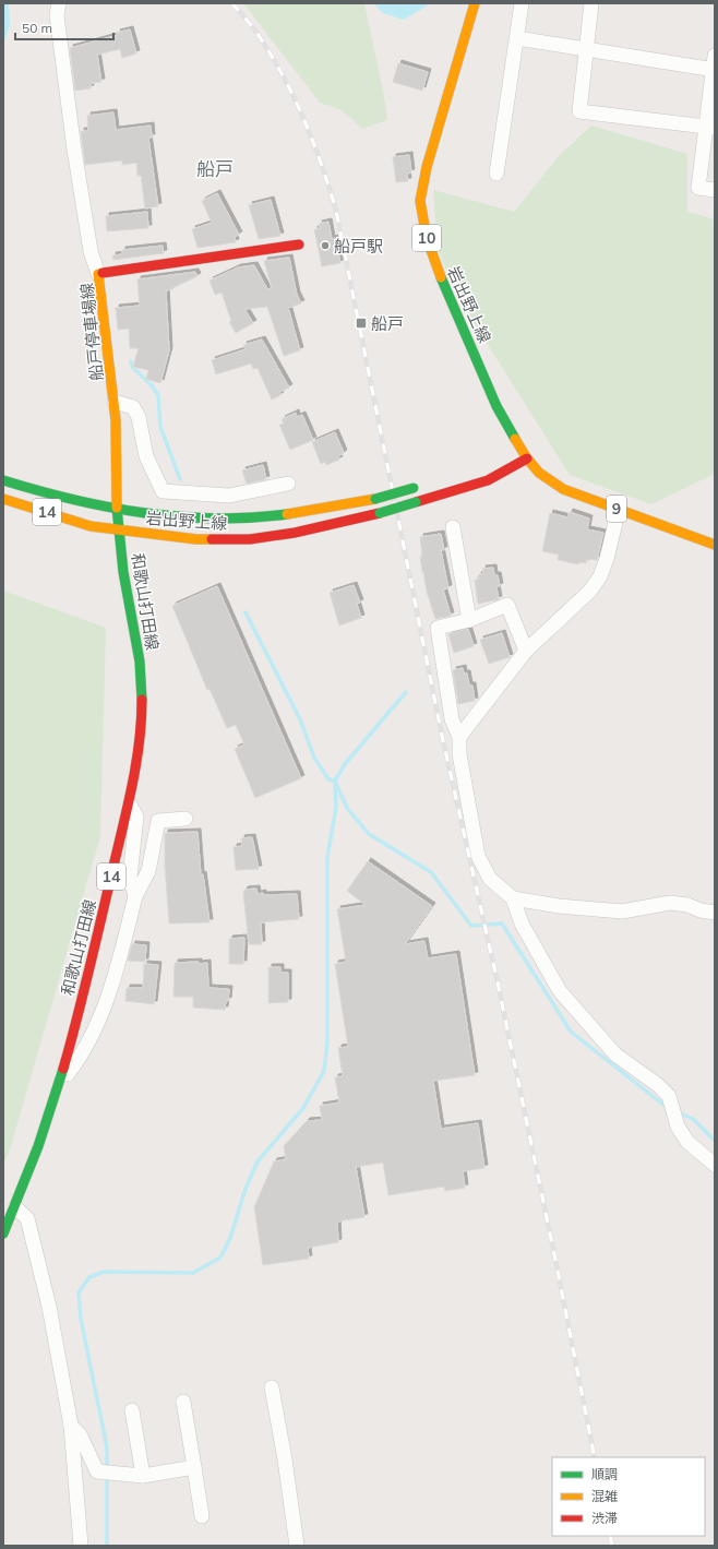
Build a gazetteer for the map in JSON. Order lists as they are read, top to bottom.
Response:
{
  "streets": {
    "main road": [
      "10",
      "岩出野上線",
      "船戸停車場線",
      "9",
      "14",
      "和歌山打田線"
    ]
  },
  "crossings": [
    ["岩出野上線", "船戸停車場線"],
    ["岩出野上線", "9"],
    ["岩出野上線", "14"],
    ["岩出野上線", "和歌山打田線"],
    ["船戸停車場線", "14"],
    ["船戸停車場線", "和歌山打田線"],
    ["14", "和歌山打田線"]
  ],
  "districts": ["船戸"],
  "places": {
    "other": ["船戸駅"],
    "transit": ["船戸"]
  },
  "legend": ["順調", "混雑", "渋滞"],
  "scale_bar": "50 m"
}
